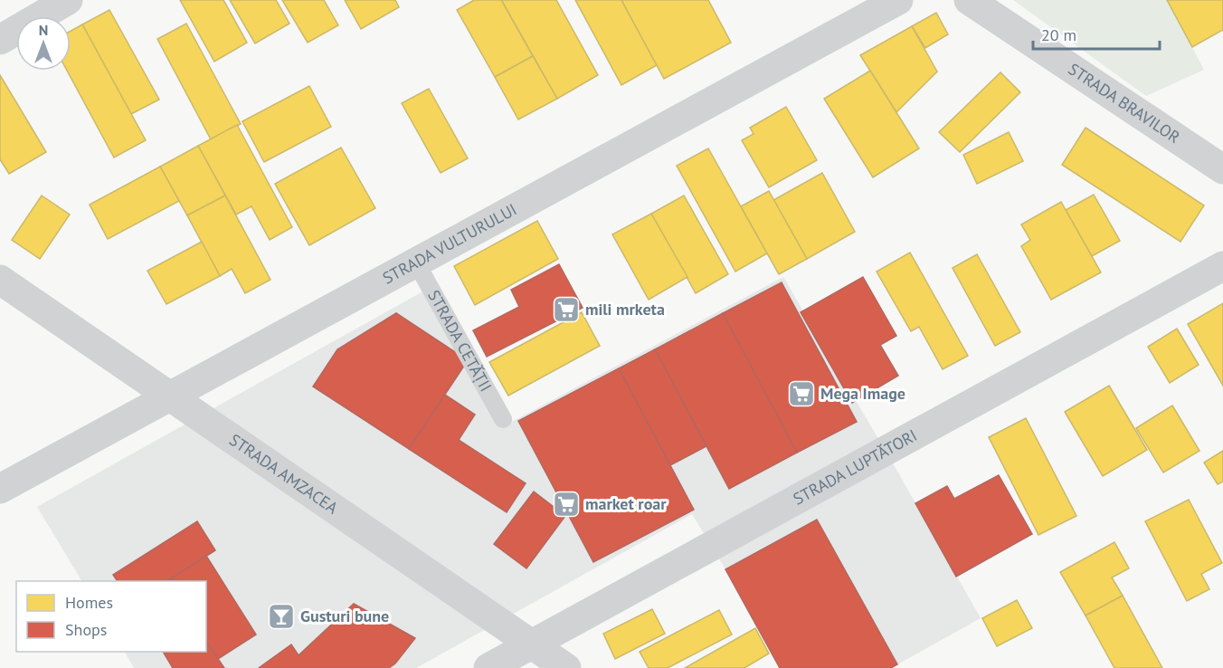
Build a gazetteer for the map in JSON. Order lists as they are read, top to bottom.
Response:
{
  "streets": {
    "street": [
      "STRADA BRAVILOR",
      "STRADA VULTURULUI",
      "STRADA LUPTĂTORI",
      "STRADA AMZACEA"
    ],
    "lane": ["STRADA CETĂȚII"]
  },
  "crossings": [
    ["STRADA VULTURULUI", "STRADA CETĂȚII"],
    ["STRADA VULTURULUI", "STRADA AMZACEA"],
    ["STRADA LUPTĂTORI", "STRADA AMZACEA"]
  ],
  "places": {
    "supermarket": ["mili mrketa", "Mega Image", "market roar"],
    "bar": ["Gusturi bune"]
  },
  "legend": ["Homes", "Shops"],
  "scale_bar": "20 m",
  "north": "top"
}
